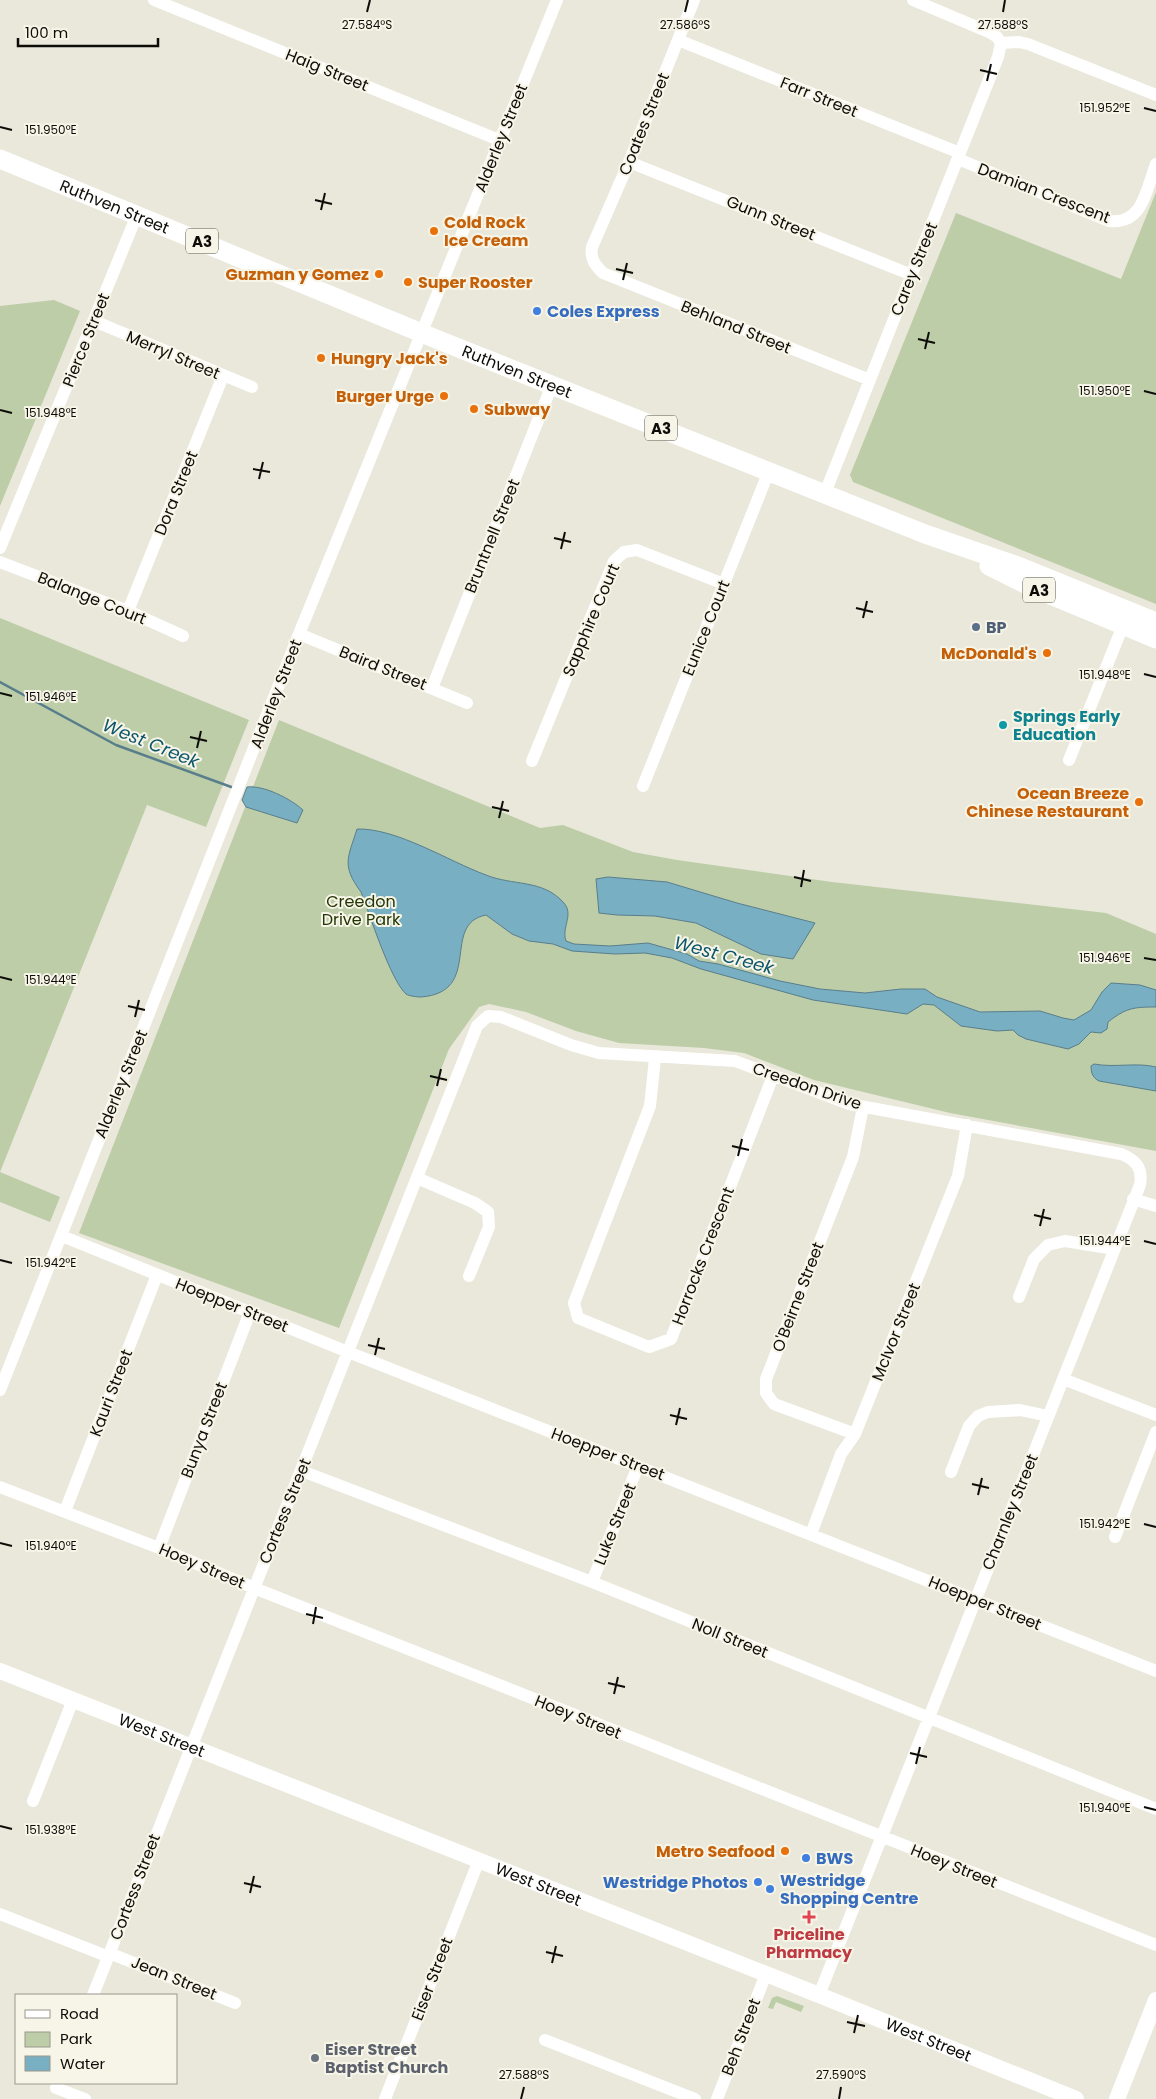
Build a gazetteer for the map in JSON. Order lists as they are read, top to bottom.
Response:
{
  "streets": {
    "highway": ["Ruthven Street", "A3"],
    "main road": ["West Street"],
    "street": [
      "Haig Street",
      "Farr Street",
      "Coates Street",
      "Alderley Street",
      "Damian Crescent",
      "Gunn Street",
      "Carey Street",
      "Behland Street",
      "Pierce Street",
      "Merryl Street",
      "Dora Street",
      "Bruntnell Street",
      "Balange Court",
      "Sapphire Court",
      "Eunice Court",
      "Baird Street",
      "Creedon Drive",
      "Horrocks Crescent",
      "O'Beirne Street",
      "Hoepper Street",
      "McIvor Street",
      "Kauri Street",
      "Bunya Street",
      "Cortess Street",
      "Charnley Street",
      "Luke Street",
      "Hoey Street",
      "Noll Street",
      "Jean Street",
      "Eiser Street",
      "Beh Street"
    ]
  },
  "crossings": [
    ["Haig Street", "Alderley Street"],
    ["Farr Street", "Coates Street"],
    ["Farr Street", "Damian Crescent"],
    ["Farr Street", "Carey Street"],
    ["Coates Street", "Gunn Street"],
    ["Coates Street", "Behland Street"],
    ["Alderley Street", "Ruthven Street"],
    ["Alderley Street", "Baird Street"],
    ["Alderley Street", "Hoepper Street"],
    ["Damian Crescent", "Carey Street"],
    ["Ruthven Street", "Carey Street"],
    ["Ruthven Street", "Pierce Street"],
    ["Ruthven Street", "Bruntnell Street"],
    ["Ruthven Street", "Eunice Court"],
    ["Gunn Street", "Carey Street"],
    ["Carey Street", "Behland Street"],
    ["Pierce Street", "Merryl Street"],
    ["Merryl Street", "Dora Street"],
    ["Dora Street", "Balange Court"],
    ["Bruntnell Street", "Baird Street"],
    ["Sapphire Court", "Eunice Court"],
    ["Creedon Drive", "Horrocks Crescent"],
    ["Creedon Drive", "O'Beirne Street"],
    ["Creedon Drive", "McIvor Street"],
    ["Creedon Drive", "Cortess Street"],
    ["Creedon Drive", "Charnley Street"],
    ["O'Beirne Street", "McIvor Street"],
    ["Hoepper Street", "McIvor Street"],
    ["Hoepper Street", "Kauri Street"],
    ["Hoepper Street", "Bunya Street"],
    ["Hoepper Street", "Cortess Street"],
    ["Hoepper Street", "Charnley Street"],
    ["Hoepper Street", "Luke Street"],
    ["Kauri Street", "Hoey Street"],
    ["Bunya Street", "Hoey Street"],
    ["Cortess Street", "Hoey Street"],
    ["Cortess Street", "Noll Street"],
    ["Cortess Street", "West Street"],
    ["Cortess Street", "Jean Street"],
    ["Charnley Street", "Hoey Street"],
    ["Charnley Street", "Noll Street"],
    ["Charnley Street", "West Street"],
    ["Luke Street", "Noll Street"],
    ["West Street", "Eiser Street"],
    ["West Street", "Beh Street"]
  ],
  "water": ["West Creek"],
  "parks": ["Creedon Drive Park"],
  "places": {
    "other": [
      "Cold Rock Ice Cream",
      "Guzman y Gomez",
      "Super Rooster",
      "Coles Express",
      "Hungry Jack's",
      "Burger Urge",
      "Subway",
      "BP",
      "McDonald's",
      "Springs Early Education",
      "Ocean Breeze Chinese Restaurant",
      "Metro Seafood",
      "BWS",
      "Westridge Photos",
      "Westridge Shopping Centre",
      "Eiser Street Baptist Church"
    ],
    "health": ["Priceline Pharmacy"]
  },
  "legend": ["Road", "Park", "Water"],
  "scale_bar": "100 m",
  "coordinates": [
    "27.584°S",
    "27.586°S",
    "27.588°S",
    "151.952°E",
    "151.950°E",
    "151.948°E",
    "151.946°E",
    "151.944°E",
    "151.942°E",
    "151.940°E",
    "151.938°E",
    "27.590°S"
  ]
}
